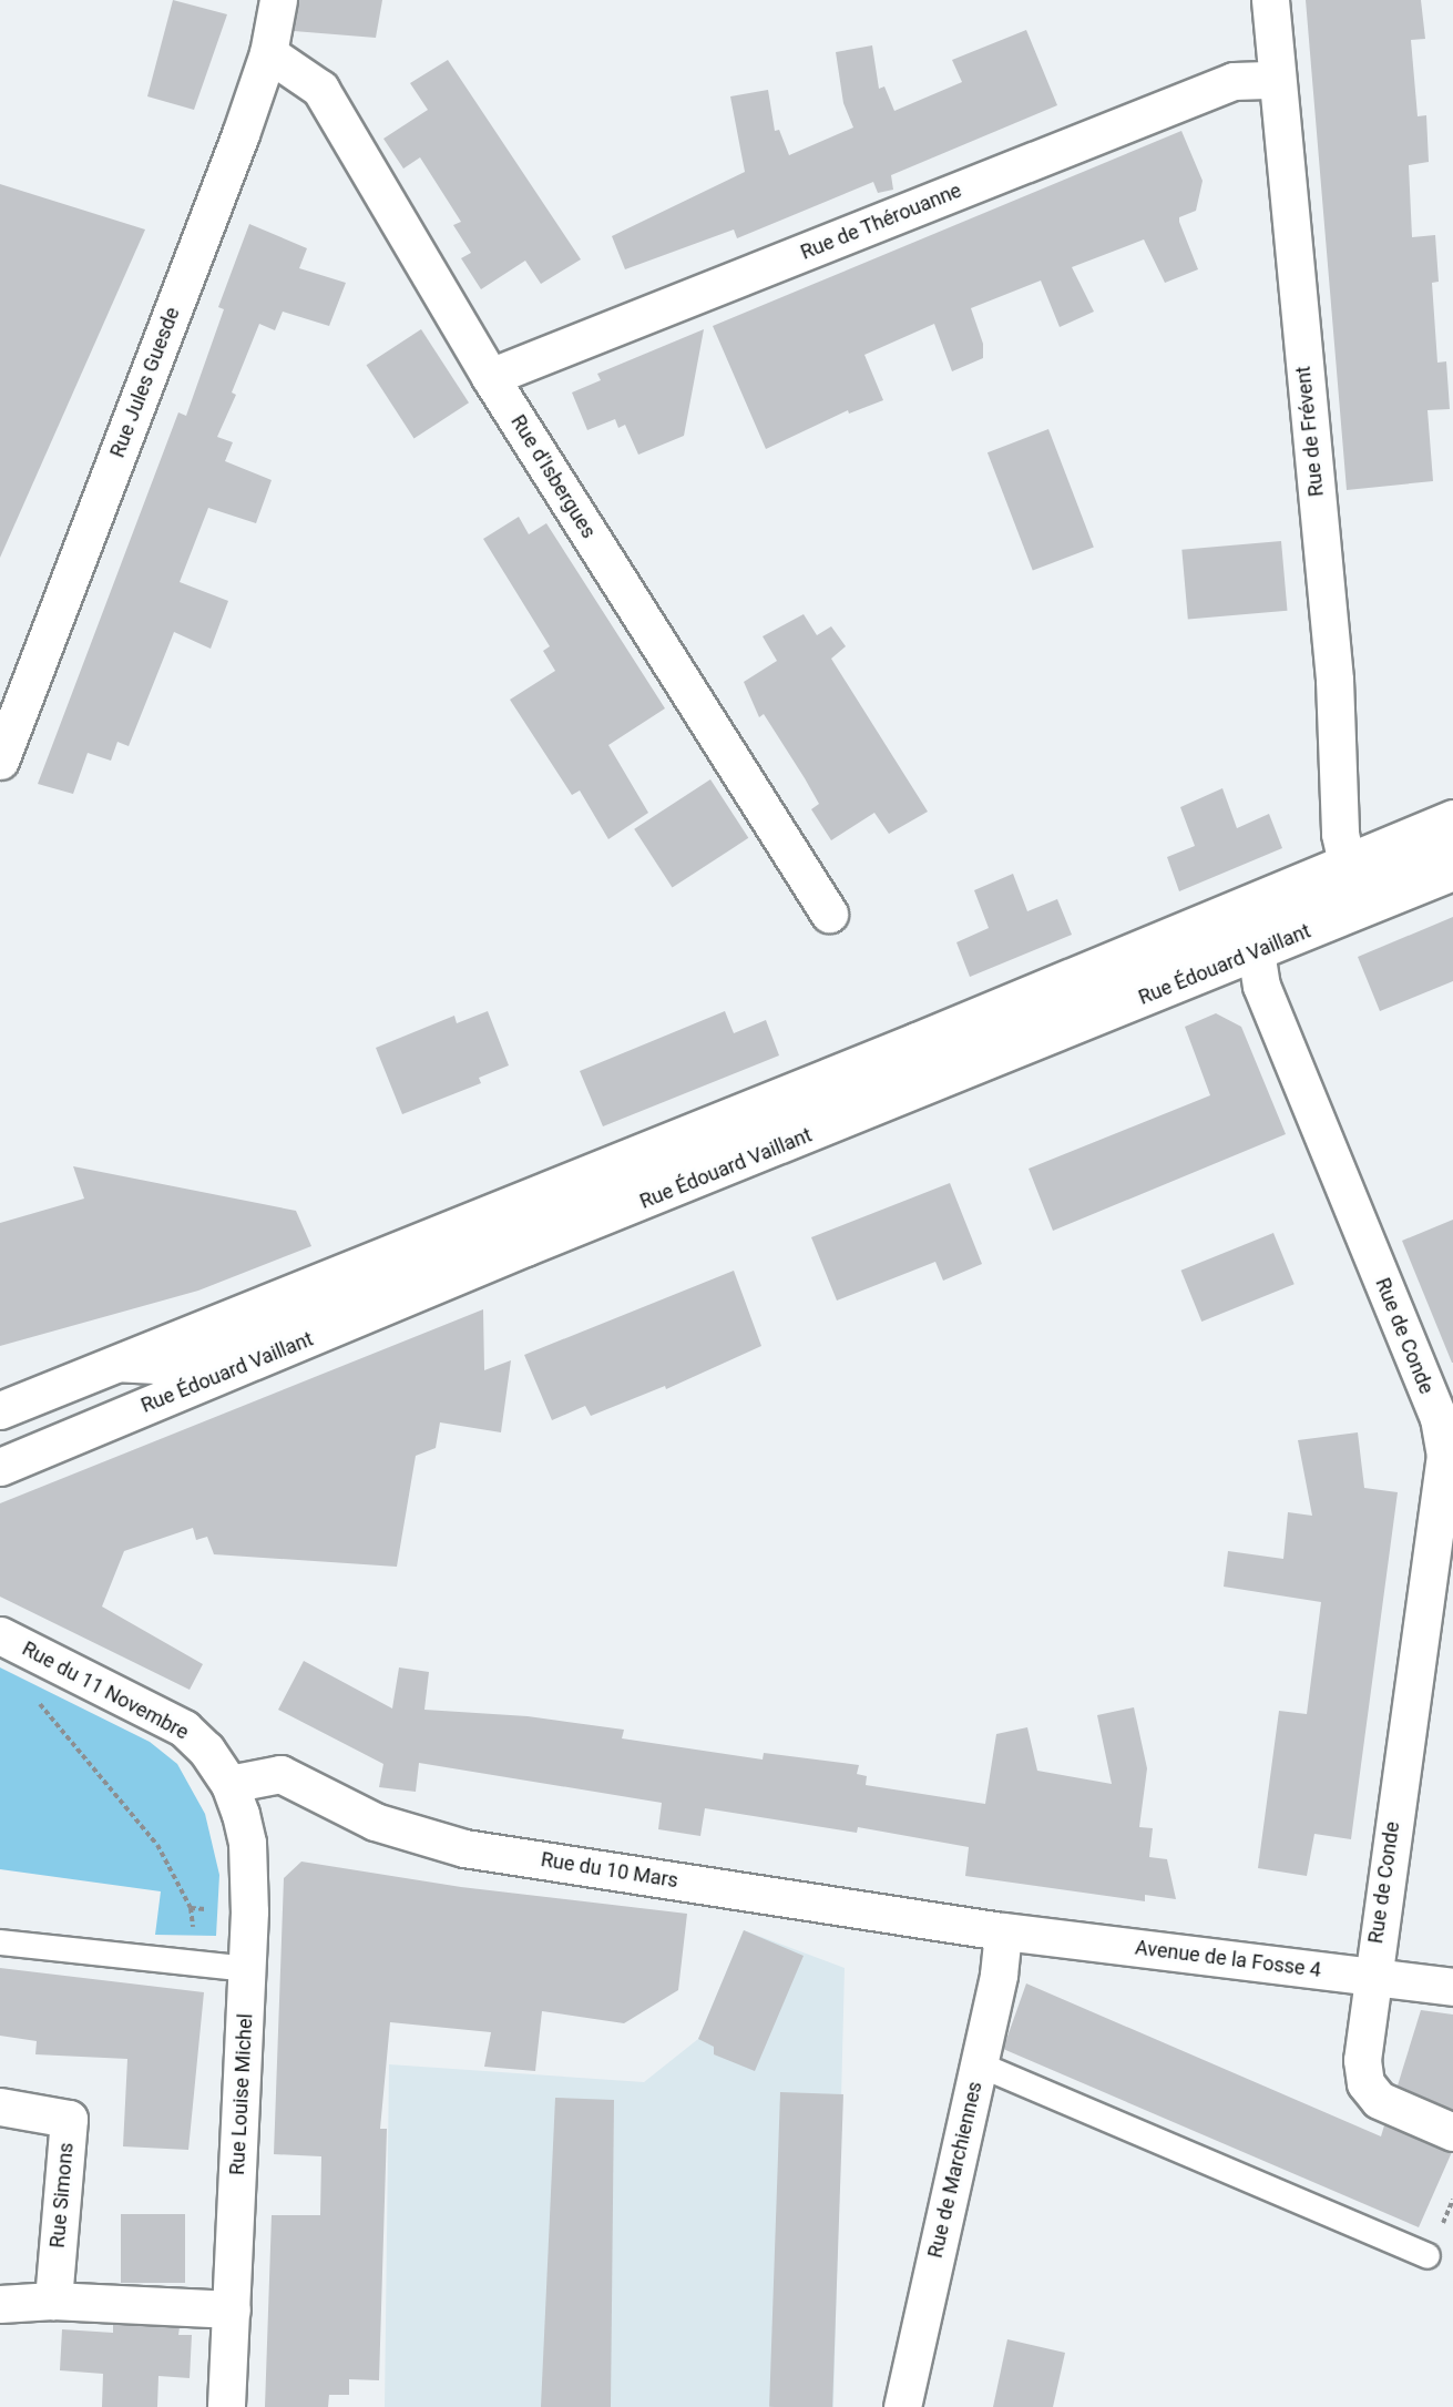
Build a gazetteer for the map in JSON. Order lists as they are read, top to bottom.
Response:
{
  "streets": {
    "street": [
      "Rue de Thérouanne",
      "Rue Jules Guesde",
      "Rue de Frévent",
      "Rue d'Isbergues",
      "Rue Édouard Vaillant",
      "Rue de Conde",
      "Rue du 11 Novembre",
      "Rue du 10 Mars",
      "Avenue de la Fosse 4",
      "Rue Louise Michel",
      "Rue de Marchiennes",
      "Rue Simons"
    ]
  },
  "crossings": [
    ["Rue de Thérouanne", "Rue de Frévent"],
    ["Rue de Thérouanne", "Rue d'Isbergues"],
    ["Rue Jules Guesde", "Rue d'Isbergues"],
    ["Rue Édouard Vaillant", "Rue de Conde"],
    ["Rue de Conde", "Avenue de la Fosse 4"],
    ["Rue du 11 Novembre", "Rue du 10 Mars"],
    ["Rue du 11 Novembre", "Rue Louise Michel"],
    ["Rue du 10 Mars", "Avenue de la Fosse 4"],
    ["Rue du 10 Mars", "Rue Louise Michel"],
    ["Rue du 10 Mars", "Rue de Marchiennes"],
    ["Avenue de la Fosse 4", "Rue de Marchiennes"]
  ]
}
